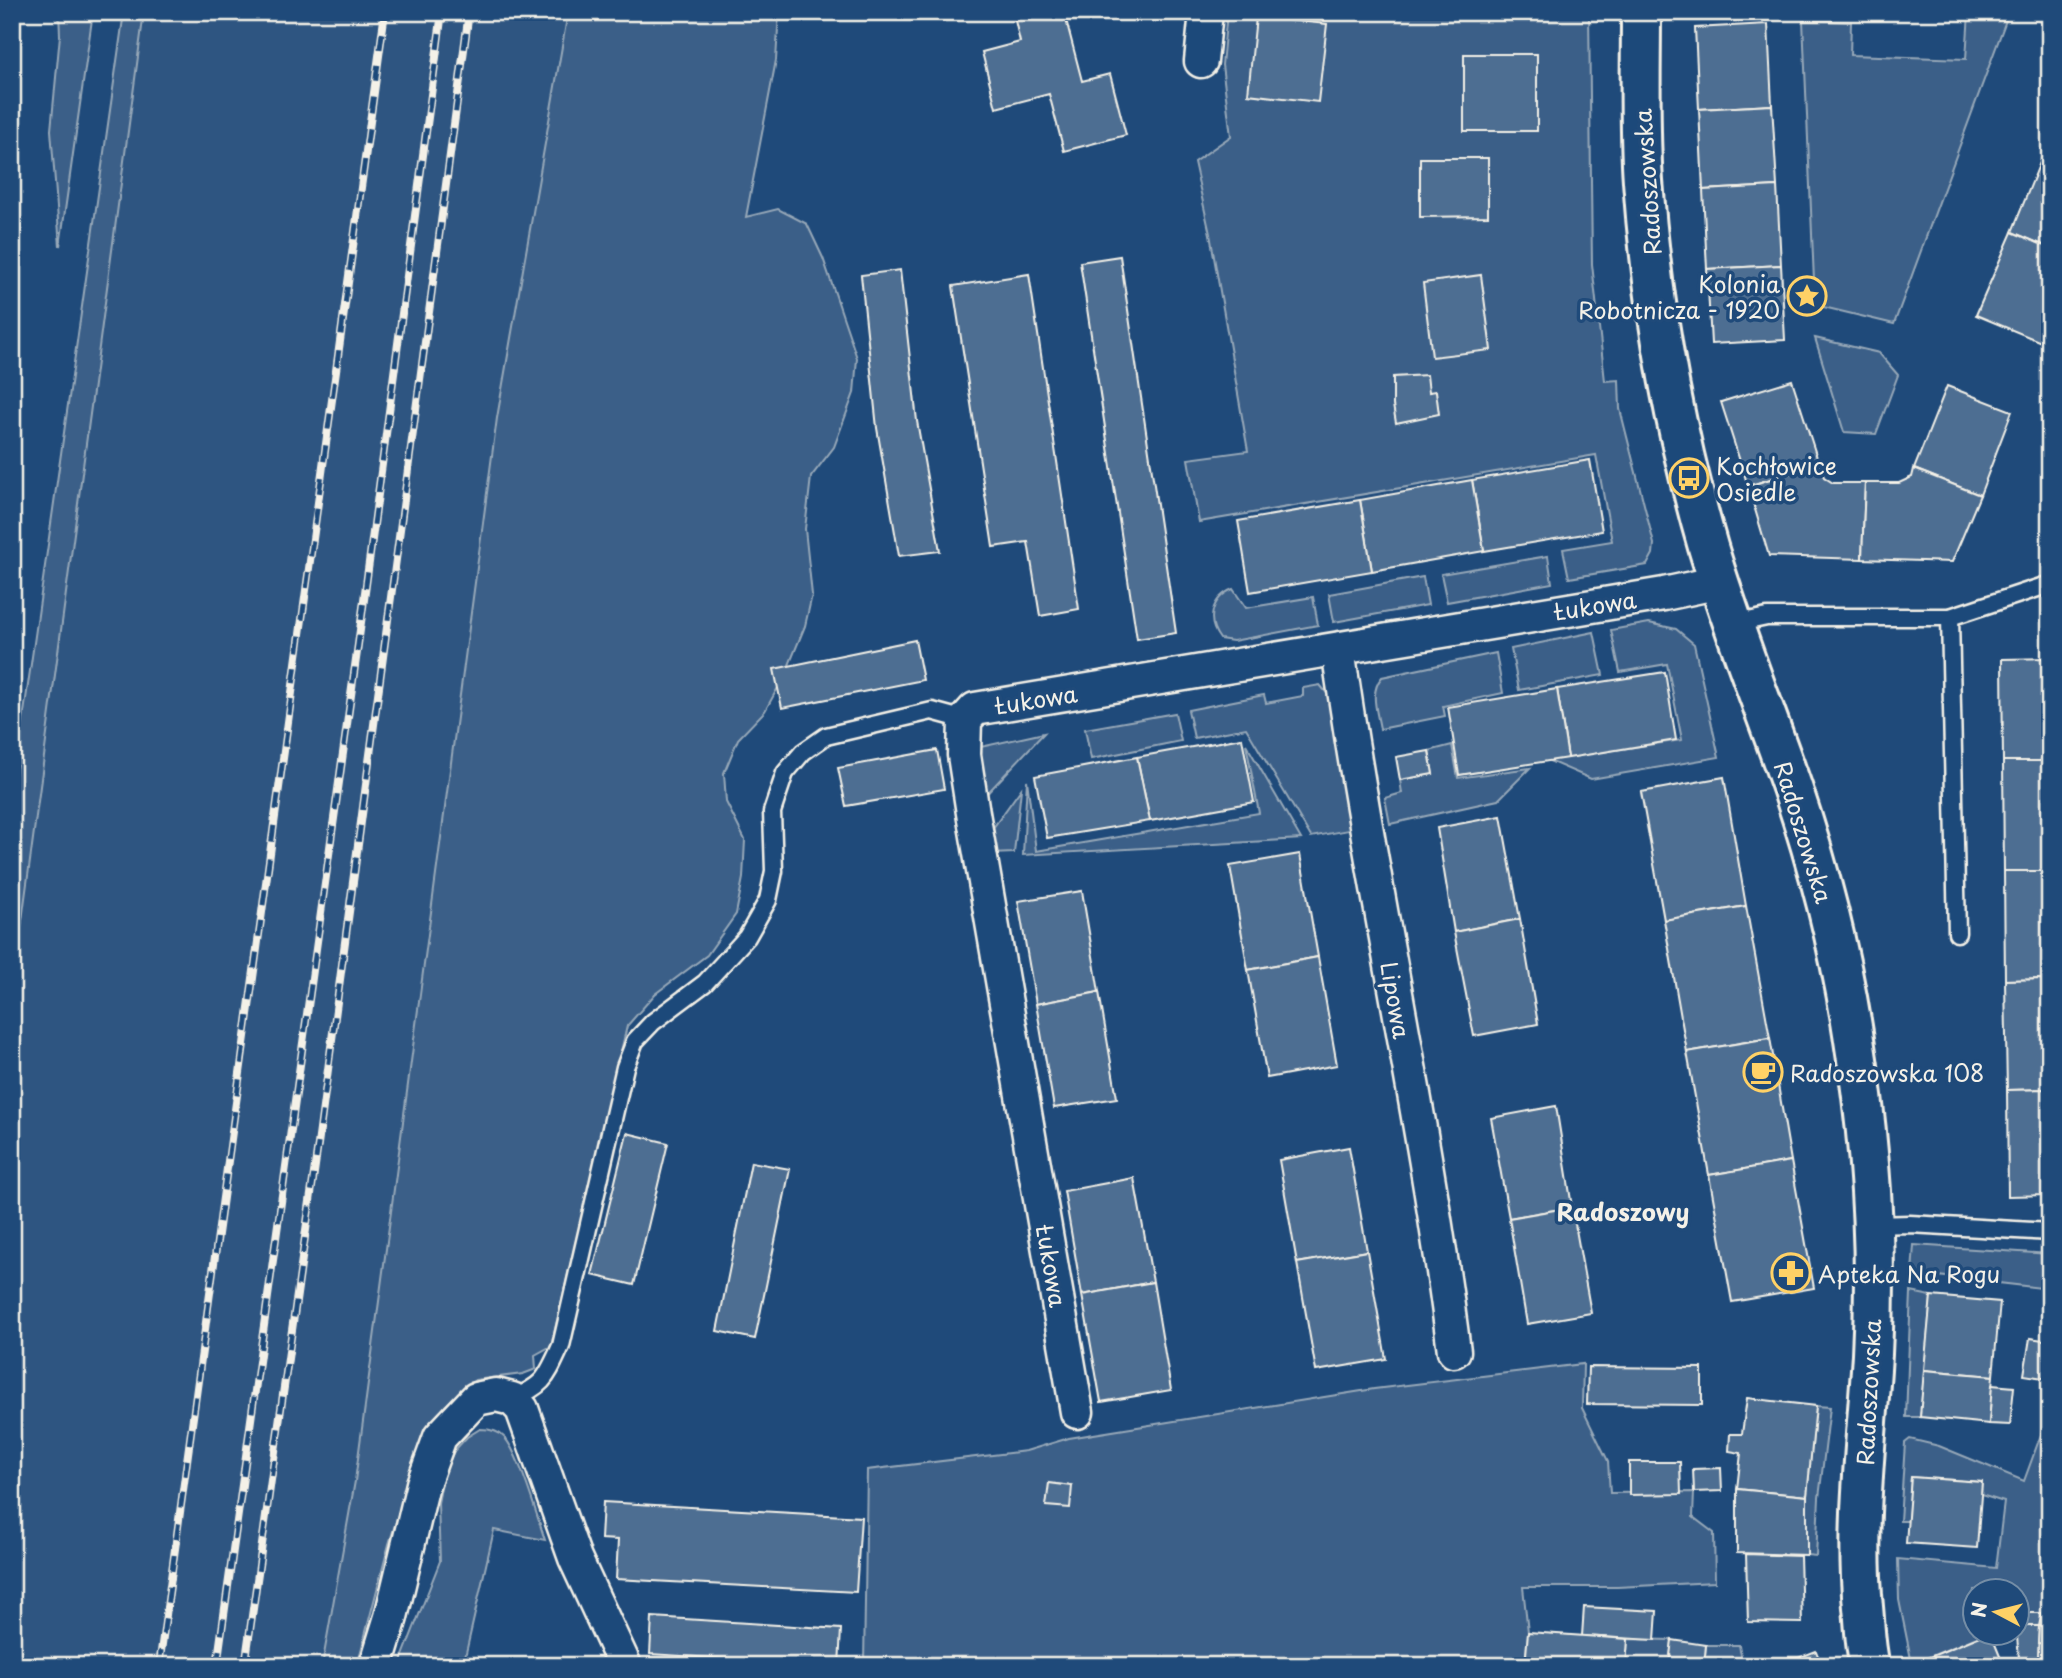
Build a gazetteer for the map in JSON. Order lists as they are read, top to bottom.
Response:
{
  "streets": {
    "street": ["Radoszowska", "Łukowa", "Lipowa"]
  },
  "crossings": [
    ["Radoszowska", "Łukowa"],
    ["Łukowa", "Lipowa"]
  ],
  "districts": ["Radoszowy"],
  "places": {
    "place": ["Kolonia Robotnicza - 1920"],
    "bus stop": ["Kochłowice Osiedle"],
    "cafe": ["Radoszowska 108"],
    "pharmacy": ["Apteka Na Rogu"]
  },
  "north": "left"
}
